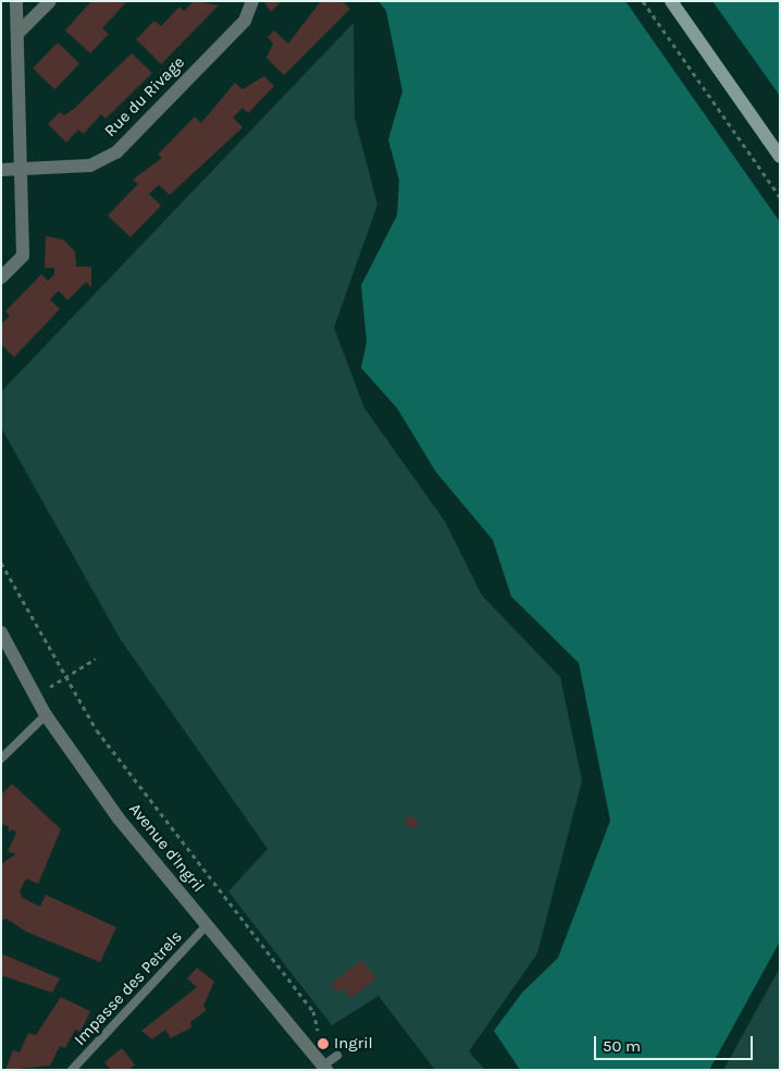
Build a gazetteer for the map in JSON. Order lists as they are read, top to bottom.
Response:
{
  "streets": {
    "street": ["Rue du Rivage", "Avenue d'Ingril"],
    "lane": ["Impasse des Petrels"]
  },
  "crossings": [
    ["Avenue d'Ingril", "Impasse des Petrels"]
  ],
  "places": ["Ingril"],
  "scale_bar": "50 m"
}
